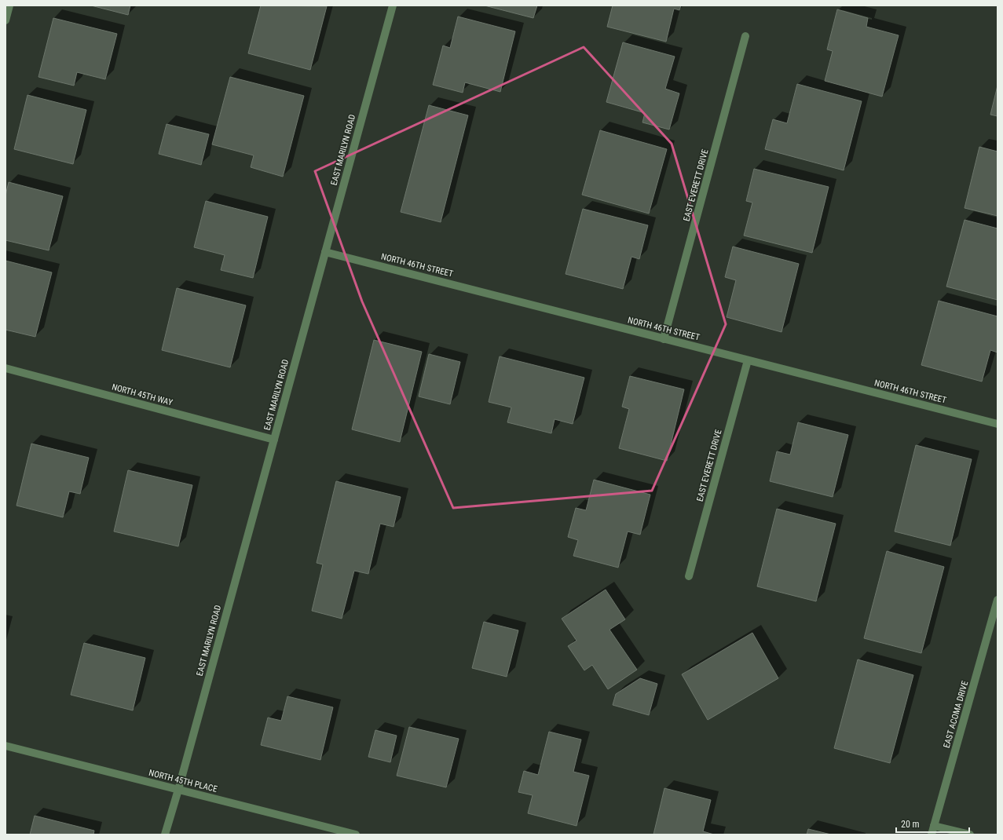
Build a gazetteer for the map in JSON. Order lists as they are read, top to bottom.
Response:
{
  "streets": {
    "street": [
      "EAST MARILYN ROAD",
      "EAST EVERETT DRIVE",
      "NORTH 46TH STREET",
      "NORTH 45TH WAY",
      "EAST ACOMA DRIVE",
      "NORTH 45TH PLACE"
    ]
  },
  "crossings": [
    ["EAST MARILYN ROAD", "NORTH 46TH STREET"],
    ["EAST MARILYN ROAD", "NORTH 45TH WAY"],
    ["EAST MARILYN ROAD", "NORTH 45TH PLACE"],
    ["EAST EVERETT DRIVE", "NORTH 46TH STREET"]
  ],
  "scale_bar": "20 m"
}
